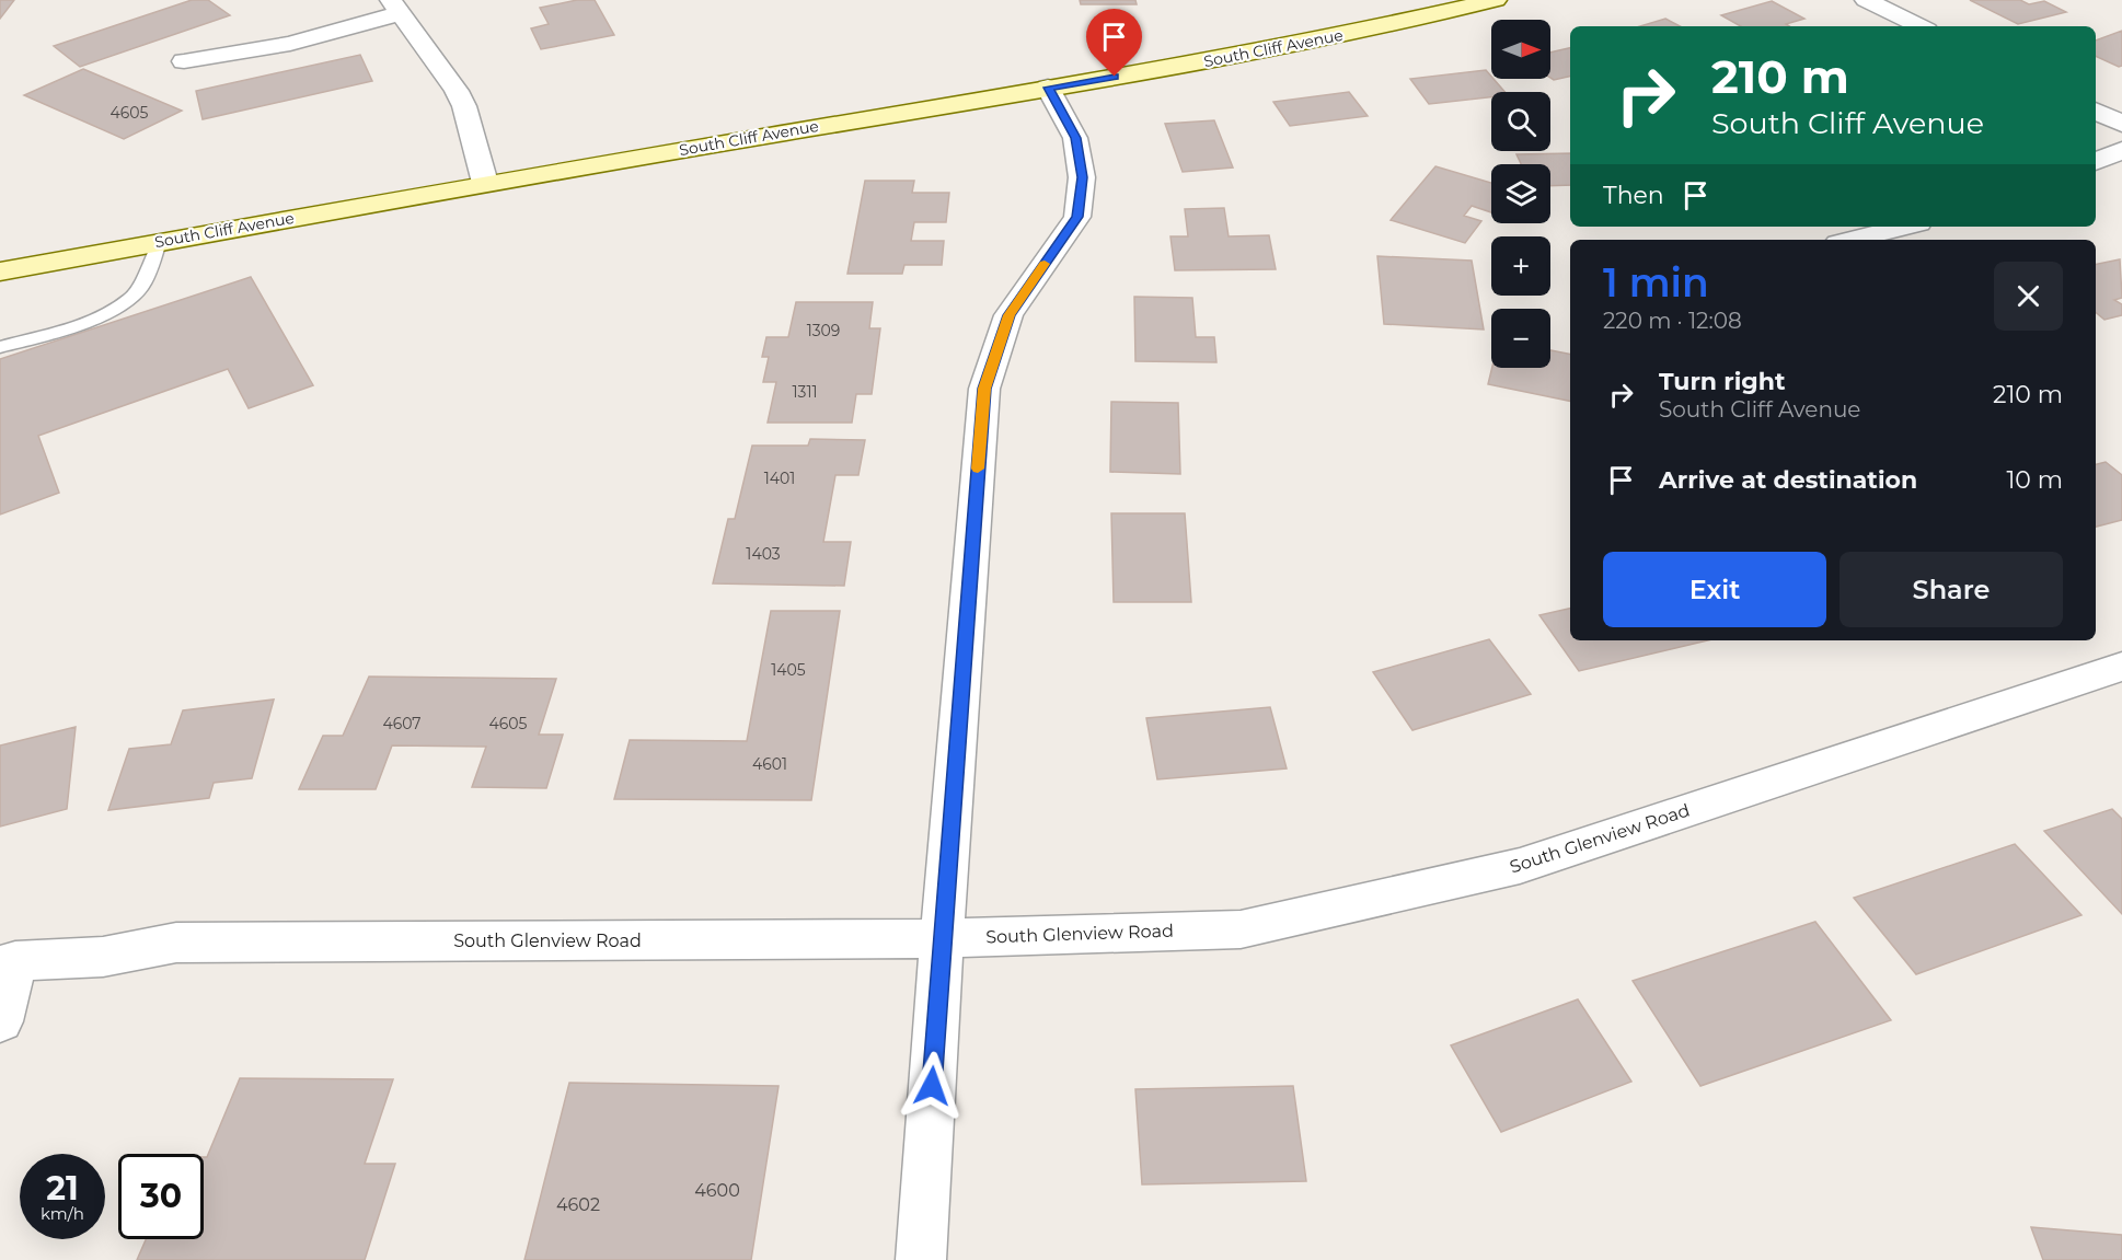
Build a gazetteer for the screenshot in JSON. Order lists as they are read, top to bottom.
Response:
{
  "streets": {
    "main road": ["South Cliff Avenue"],
    "street": ["South Glenview Road"]
  },
  "house_numbers": [
    "4605",
    "1309",
    "1311",
    "1401",
    "1403",
    "1405",
    "4607",
    "4605",
    "4601",
    "4600",
    "4602"
  ],
  "north": "right",
  "page": {
    "map_buttons": ["+", "−"],
    "turn": ["210 m", "South Cliff Avenue"],
    "then": "Then",
    "heading": ["1 min", "220 m · 12:08"],
    "list": [
      {
        "name": "Turn right",
        "note": "South Cliff Avenue",
        "value": "210 m"
      },
      {
        "name": "Arrive at destination",
        "value": "10 m"
      }
    ],
    "buttons": ["Exit", "Share"],
    "speed": "21 km/h",
    "limit": "30"
  }
}
